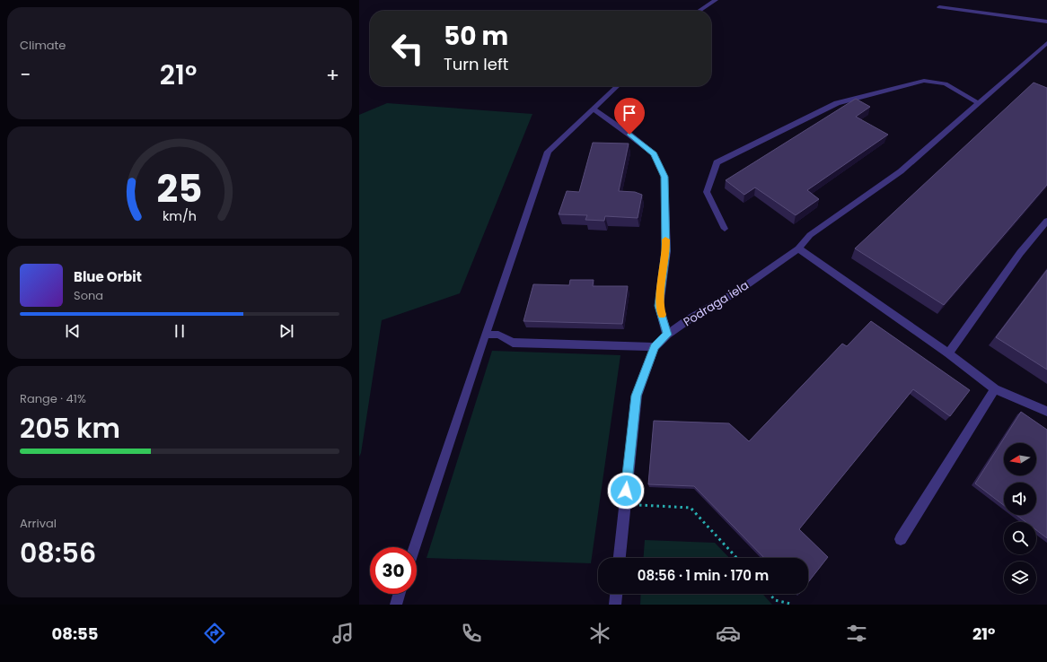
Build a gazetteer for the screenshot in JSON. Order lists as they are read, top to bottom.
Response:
{
  "streets": {
    "street": ["Podraga iela"]
  },
  "north": "left",
  "page": {
    "tile": [
      "Climate",
      ["Range · 41%", "205 km"],
      ["Arrival", "08:56"]
    ],
    "turn": ["50 m", "Turn left"],
    "heat": ["−", "21°", "+"],
    "song": ["Blue Orbit", "Sona"],
    "limit": "30",
    "trip": "08:56 · 1 min · 170 m",
    "tabs": ["08:55", "21°"],
    "gauge": ["25", "km/h"]
  }
}
